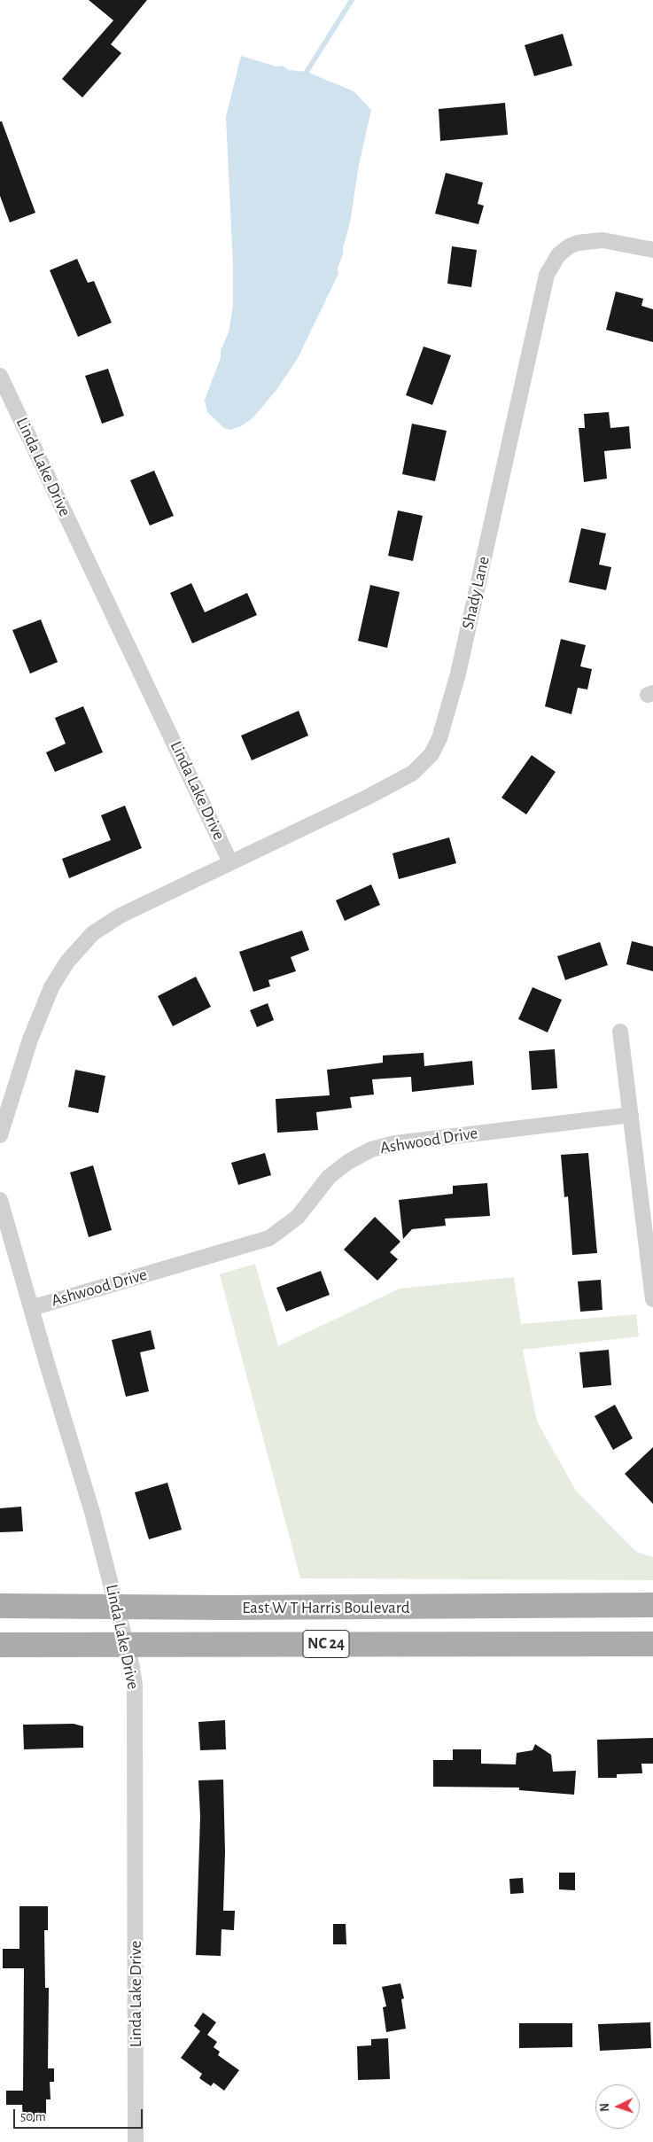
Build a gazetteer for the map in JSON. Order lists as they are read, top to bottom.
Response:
{
  "streets": {
    "main road": ["East W T Harris Boulevard", "NC 24"],
    "street": ["Linda Lake Drive", "Shady Lane", "Ashwood Drive"]
  },
  "crossings": [
    ["Linda Lake Drive", "Shady Lane"],
    ["Linda Lake Drive", "Ashwood Drive"],
    ["Linda Lake Drive", "East W T Harris Boulevard"],
    ["Linda Lake Drive", "NC 24"]
  ],
  "scale_bar": "50 m",
  "north": "left"
}
